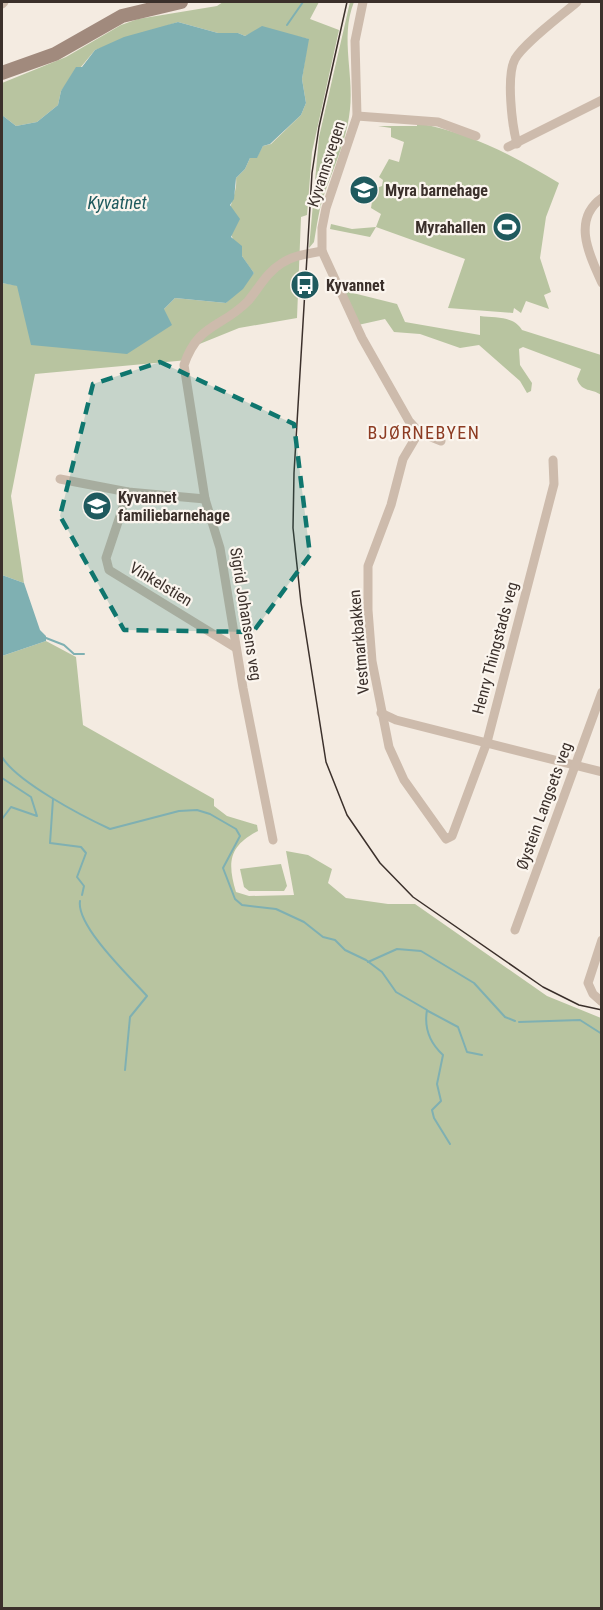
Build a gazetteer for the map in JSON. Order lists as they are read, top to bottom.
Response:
{
  "streets": {
    "street": [
      "Kyvannsvegen",
      "Vinkelstien",
      "Sigrid Johansens veg",
      "Vestmarkbakken",
      "Henry Thingstads veg",
      "Øystein Langsets veg"
    ]
  },
  "crossings": [
    ["Kyvannsvegen", "Sigrid Johansens veg"],
    ["Kyvannsvegen", "Vestmarkbakken"],
    ["Vinkelstien", "Sigrid Johansens veg"],
    ["Vestmarkbakken", "Henry Thingstads veg"]
  ],
  "districts": ["BJØRNEBYEN"],
  "water": ["Kyvatnet"],
  "places": {
    "school or university": ["Myra barnehage", "Kyvannet familiebarnehage"],
    "sports": ["Myrahallen"],
    "bus stop": ["Kyvannet"]
  }
}
